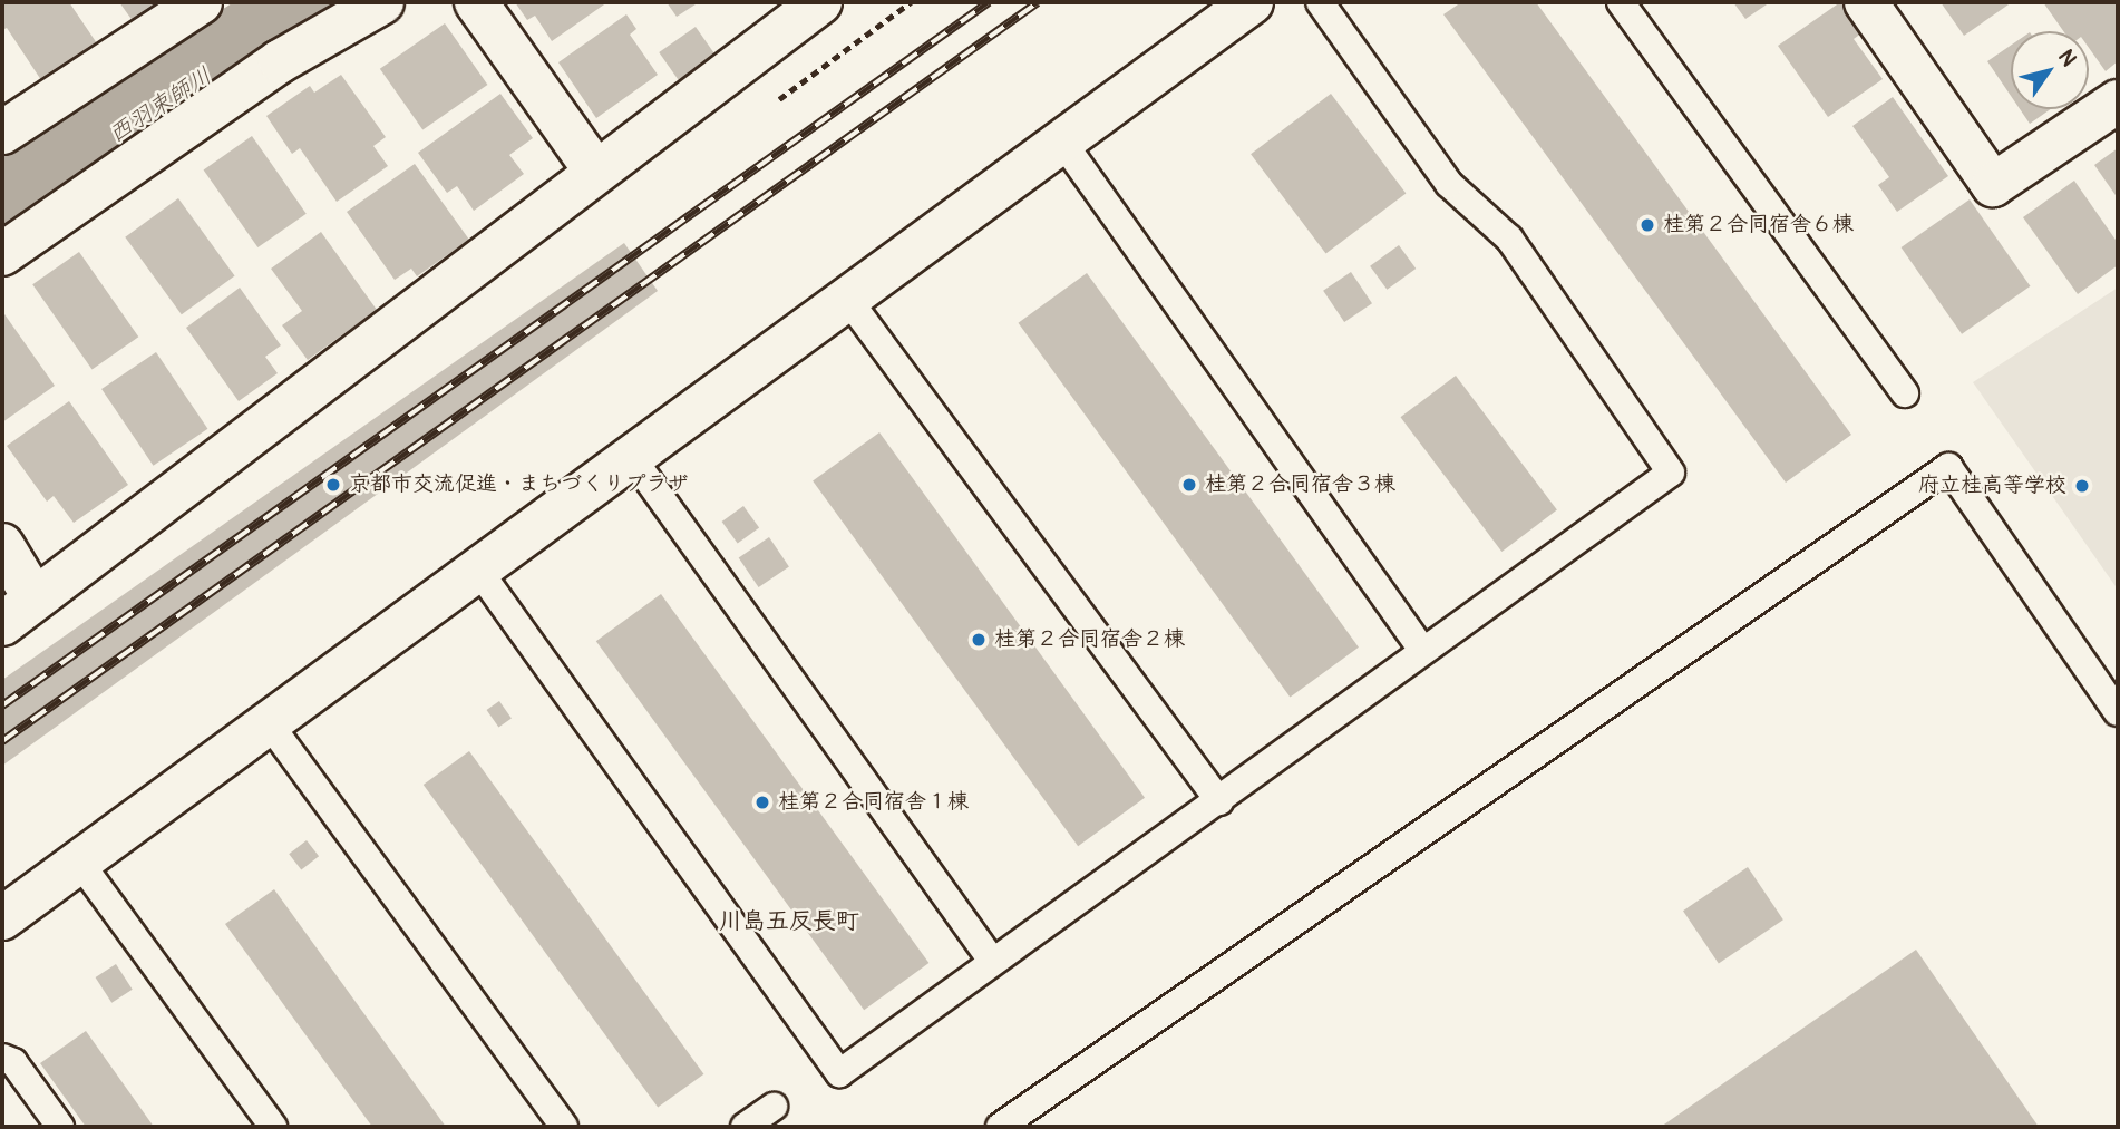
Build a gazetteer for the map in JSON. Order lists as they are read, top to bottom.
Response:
{
  "districts": ["川島五反長町"],
  "water": ["西羽束師川"],
  "places": [
    "桂第２合同宿舎６棟",
    "京都市交流促進・まちづくりプラザ",
    "桂第２合同宿舎３棟",
    "府立桂高等学校",
    "桂第２合同宿舎２棟",
    "桂第２合同宿舎１棟"
  ],
  "north": "top right"
}
